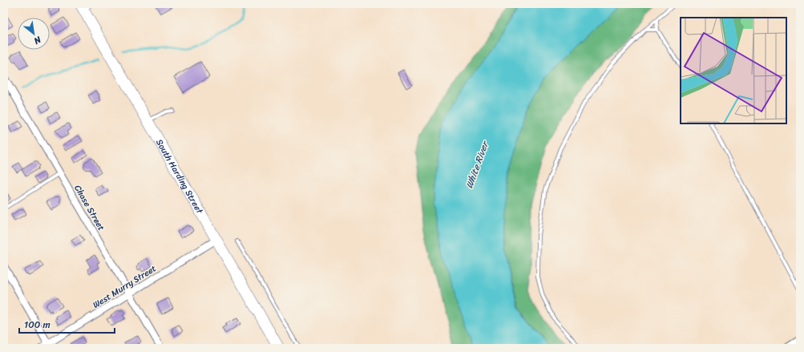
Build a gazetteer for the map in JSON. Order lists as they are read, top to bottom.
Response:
{
  "streets": {
    "main road": ["South Harding Street"],
    "street": ["Chase Street", "West Murry Street"]
  },
  "crossings": [
    ["South Harding Street", "West Murry Street"],
    ["Chase Street", "West Murry Street"]
  ],
  "water": ["White River"],
  "scale_bar": "100 m",
  "north": "bottom right"
}
